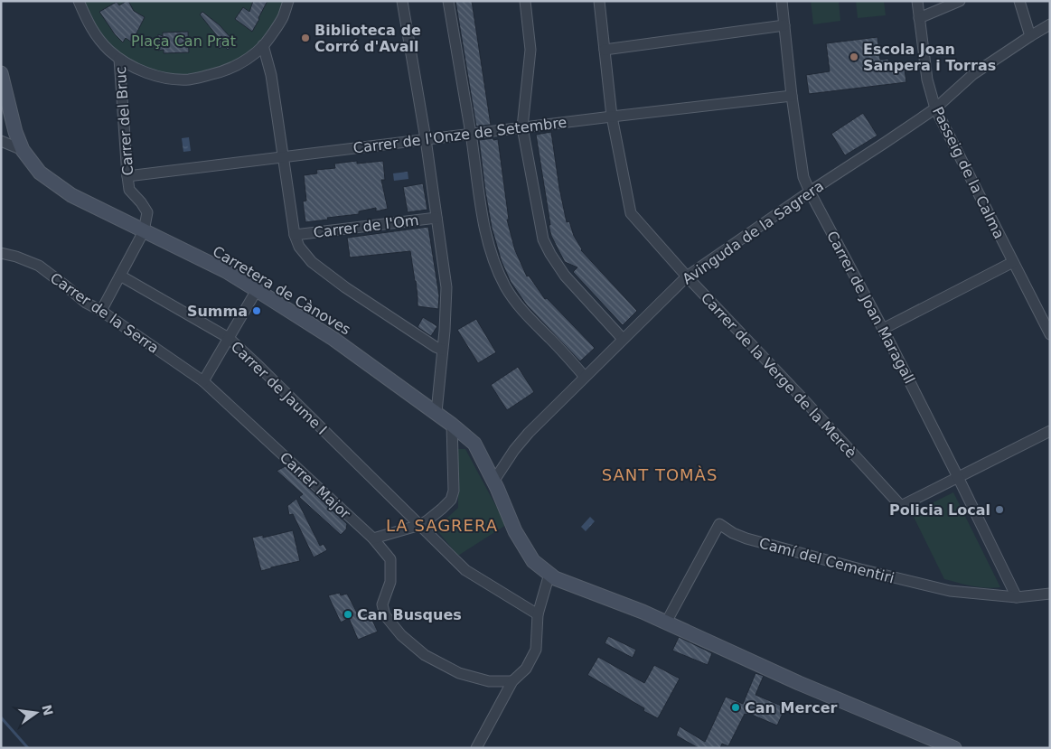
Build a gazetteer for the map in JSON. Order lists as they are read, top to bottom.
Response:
{
  "streets": {
    "street": [
      "Carrer del Bruc",
      "Carrer de l'Onze de Setembre",
      "Passeig de la Calma",
      "Carrer de l'Om",
      "Avinguda de la Sagrera",
      "Carretera de Cànoves",
      "Carrer de Joan Maragall",
      "Carrer de la Serra",
      "Carrer de la Verge de la Mercè",
      "Carrer de Jaume I",
      "Carrer Major",
      "Camí del Cementiri"
    ]
  },
  "crossings": [
    ["Carrer del Bruc", "Carrer de l'Onze de Setembre"],
    ["Carrer del Bruc", "Carretera de Cànoves"],
    ["Carrer de l'Onze de Setembre", "Carrer de Joan Maragall"],
    ["Carrer de l'Onze de Setembre", "Carrer de la Verge de la Mercè"],
    ["Passeig de la Calma", "Avinguda de la Sagrera"],
    ["Avinguda de la Sagrera", "Carretera de Cànoves"],
    ["Avinguda de la Sagrera", "Carrer de Joan Maragall"],
    ["Avinguda de la Sagrera", "Carrer de la Verge de la Mercè"],
    ["Carrer de Joan Maragall", "Carrer de la Verge de la Mercè"],
    ["Carrer de Joan Maragall", "Camí del Cementiri"],
    ["Carrer de la Serra", "Carrer Major"]
  ],
  "districts": ["SANT TOMÀS", "LA SAGRERA"],
  "parks": ["Plaça Can Prat"],
  "places": [
    "Biblioteca de Corró d'Avall",
    "Escola Joan Sanpera i Torras",
    "Summa",
    "Policia Local",
    "Can Busques",
    "Can Mercer"
  ],
  "north": "right"
}
